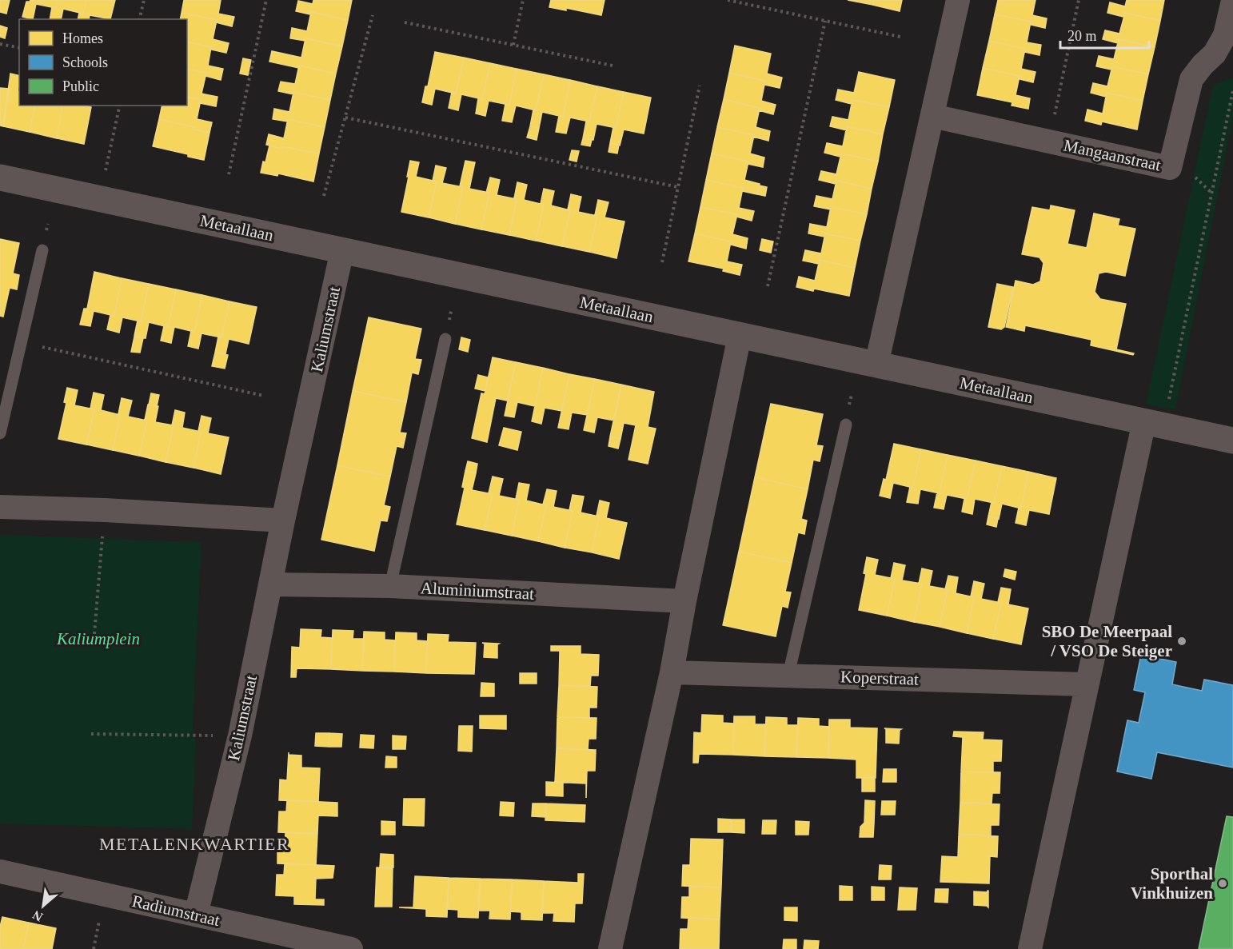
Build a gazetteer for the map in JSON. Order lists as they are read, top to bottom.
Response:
{
  "streets": {
    "street": [
      "Mangaanstraat",
      "Metaallaan",
      "Kaliumstraat",
      "Aluminiumstraat",
      "Koperstraat",
      "Radiumstraat"
    ]
  },
  "crossings": [
    ["Metaallaan", "Kaliumstraat"],
    ["Kaliumstraat", "Aluminiumstraat"],
    ["Kaliumstraat", "Radiumstraat"]
  ],
  "districts": ["METALENKWARTIER"],
  "parks": ["Kaliumplein"],
  "places": ["SBO De Meerpaal / VSO De Steiger", "Sporthal Vinkhuizen"],
  "legend": ["Homes", "Schools", "Public"],
  "scale_bar": "20 m",
  "north": "bottom left"
}
